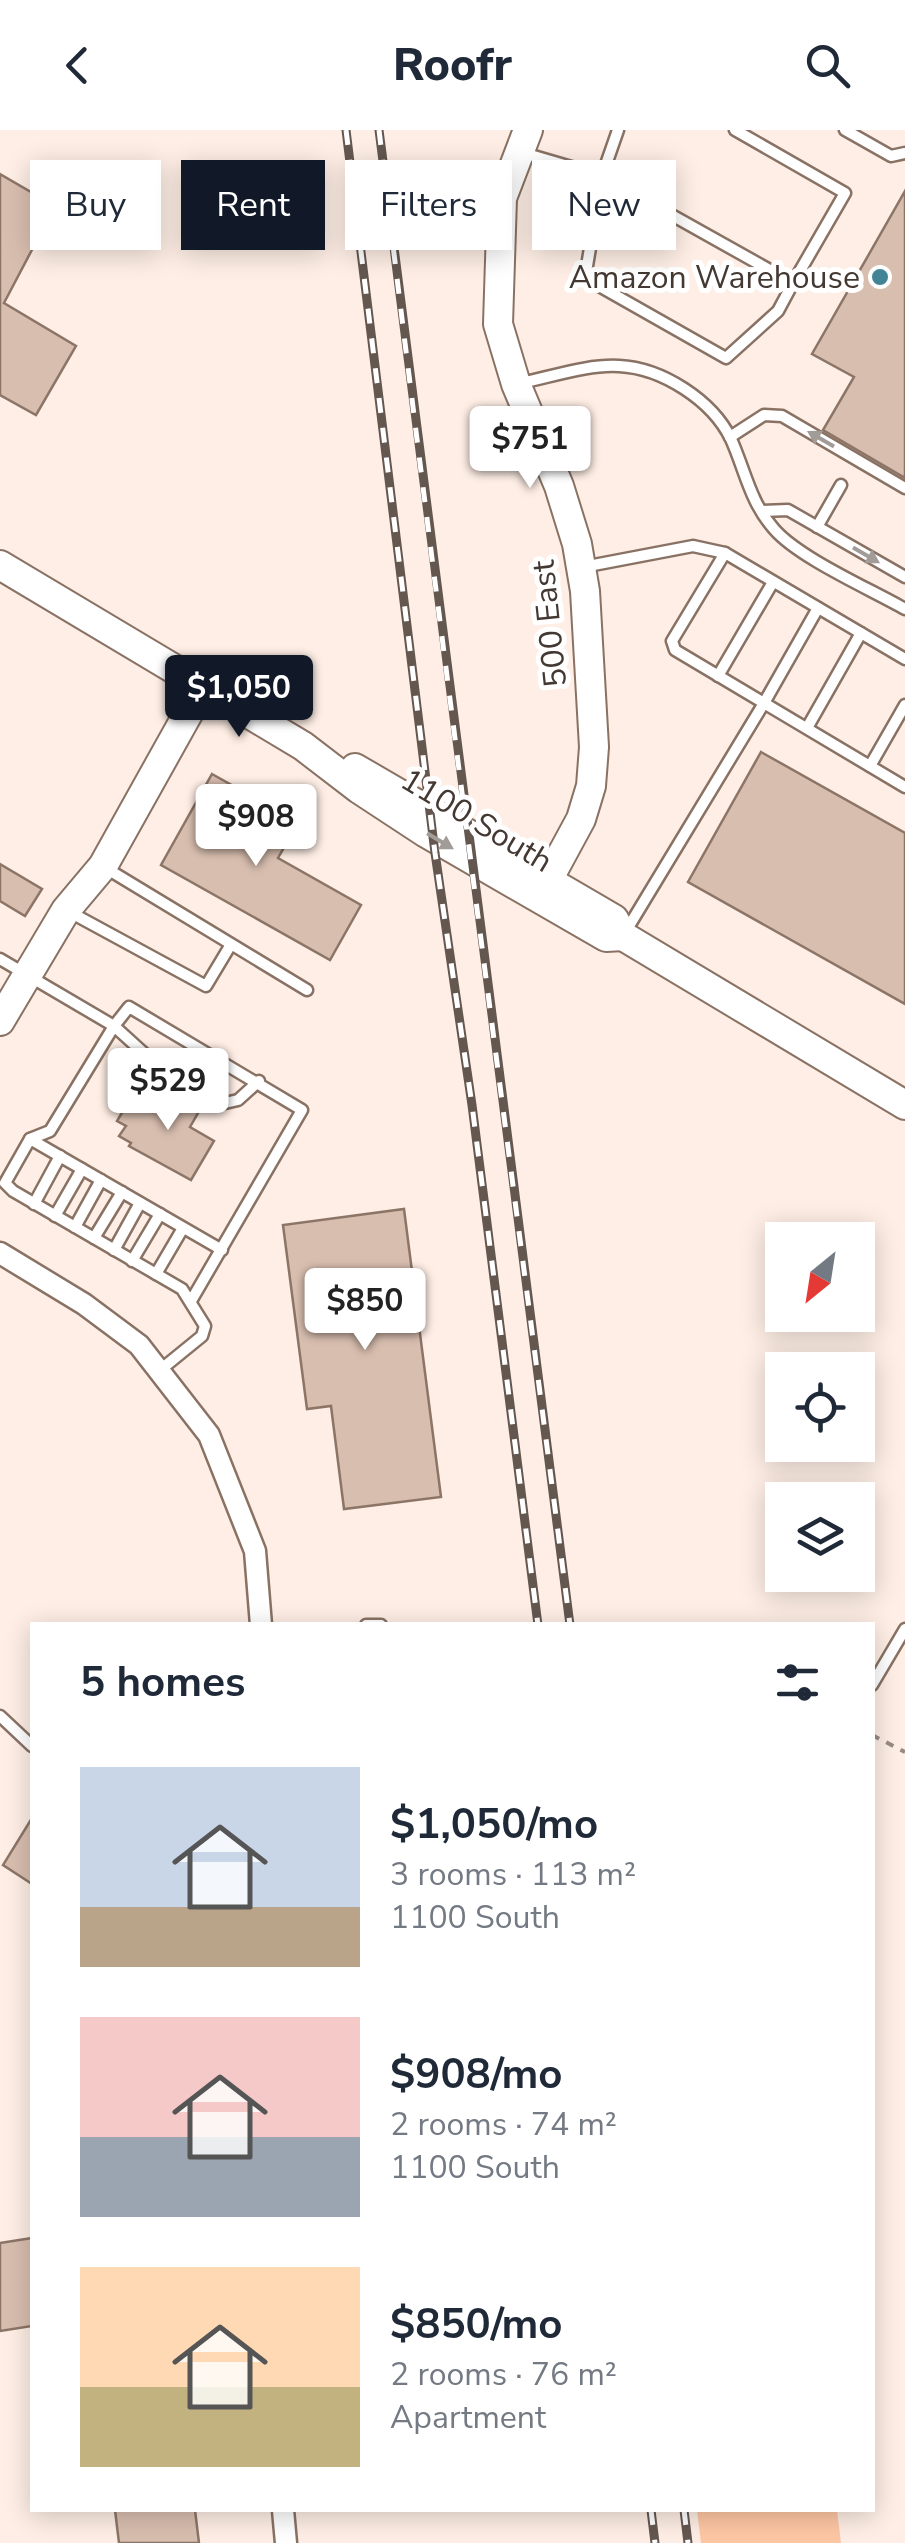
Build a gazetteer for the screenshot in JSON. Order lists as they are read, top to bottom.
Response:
{
  "streets": {
    "street": ["500 East", "1100 South"]
  },
  "crossings": [
    ["500 East", "1100 South"]
  ],
  "places": ["Amazon Warehouse"],
  "north": "bottom left",
  "page": {
    "header": "Roofr",
    "chip": [
      "Buy",
      "Rent",
      "Filters",
      "New"
    ],
    "price": [
      "$751",
      "$1,050",
      "$908",
      "$529",
      "$850"
    ],
    "heading": "5 homes",
    "list": [
      {
        "name": "$1,050/mo",
        "note": "3 rooms · 113 m² · 1100 South"
      },
      {
        "name": "$908/mo",
        "note": "2 rooms · 74 m² · 1100 South"
      },
      {
        "name": "$850/mo",
        "note": "2 rooms · 76 m² · Apartment"
      }
    ]
  }
}
